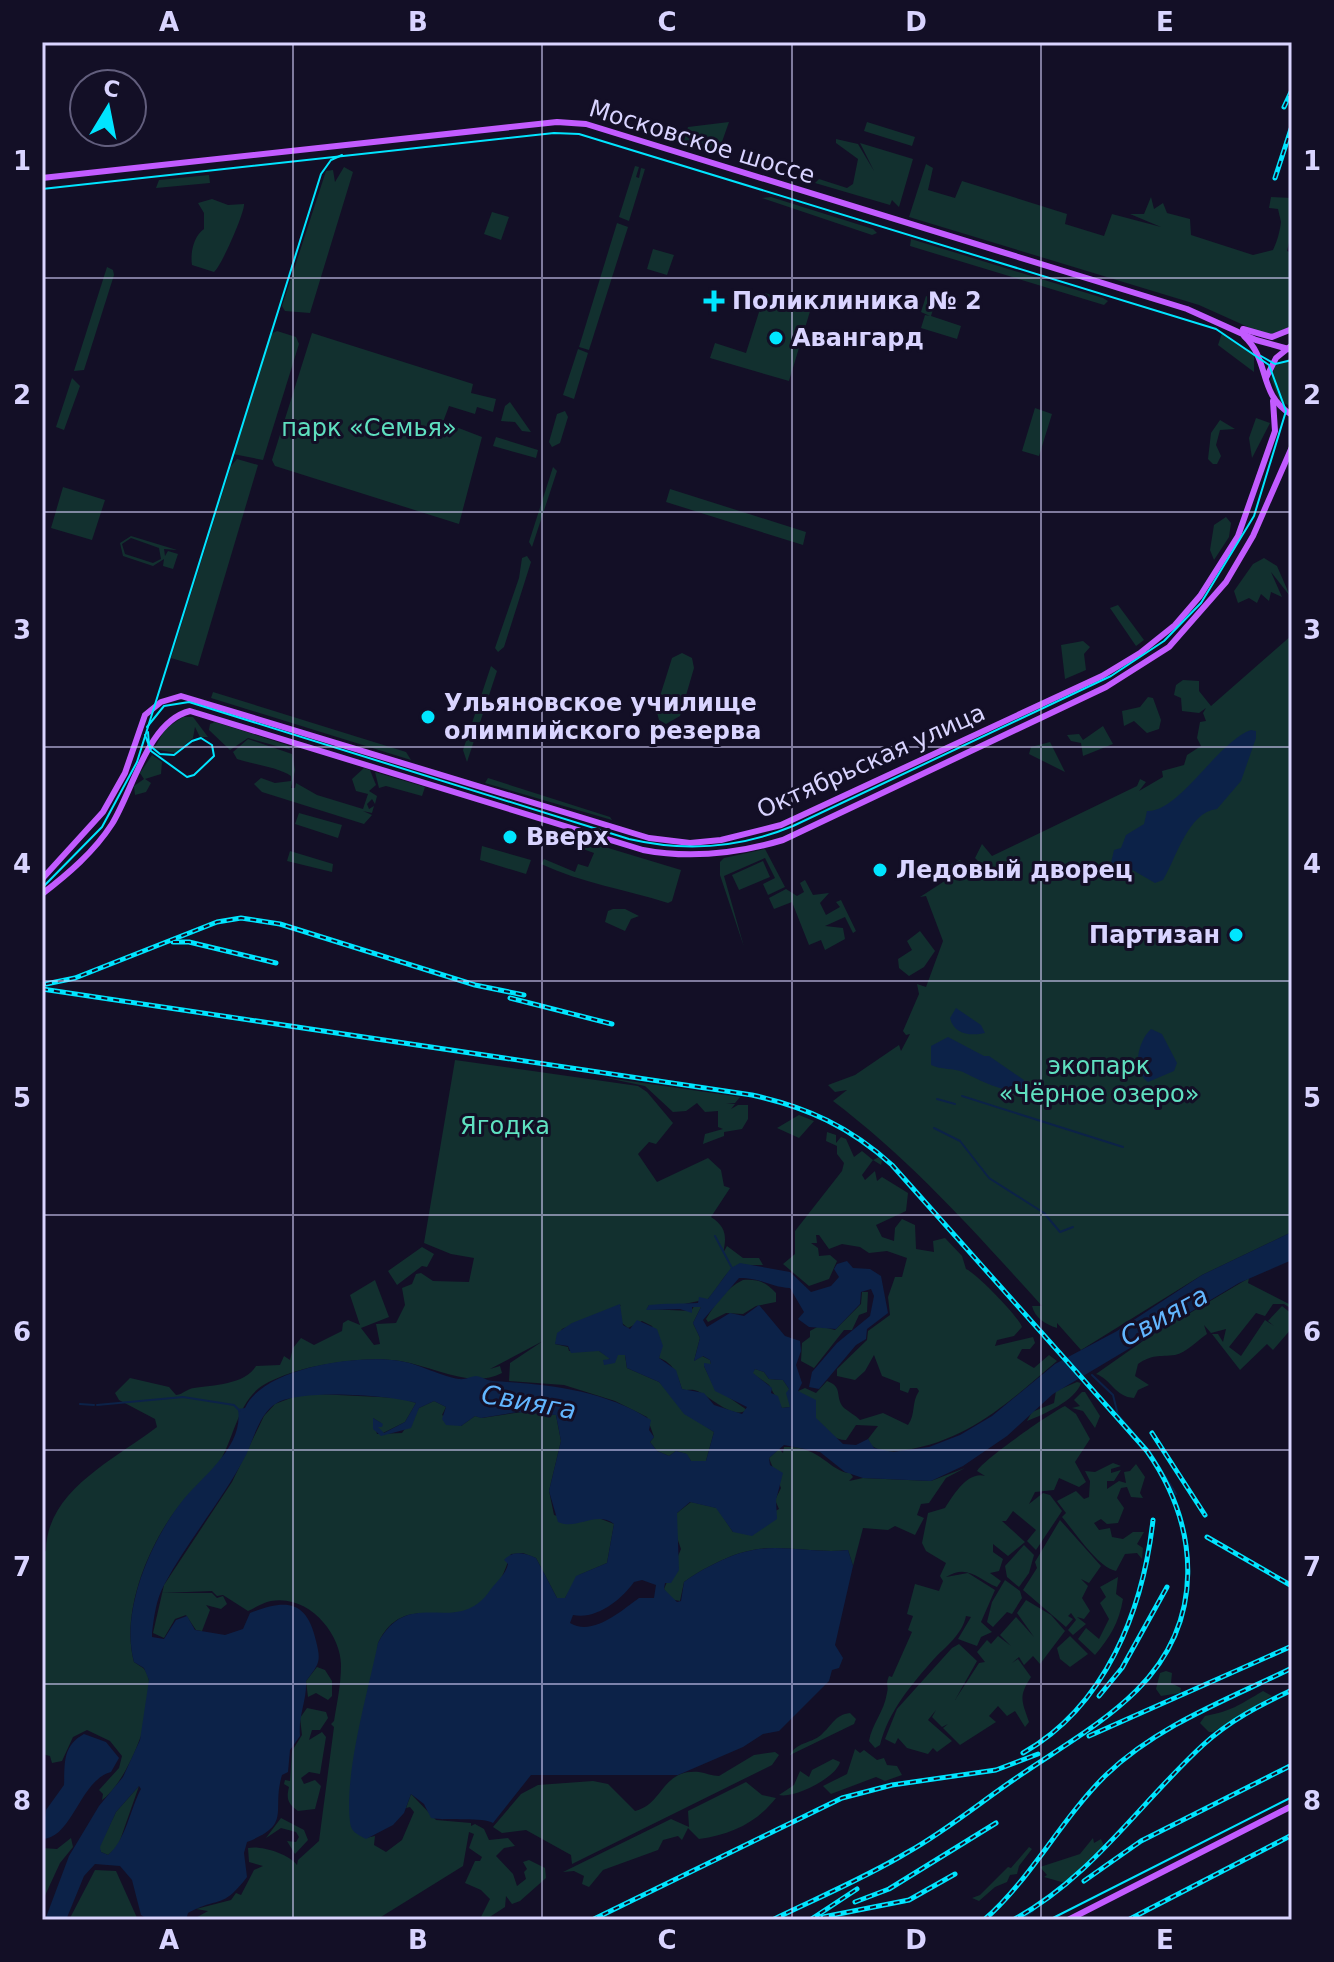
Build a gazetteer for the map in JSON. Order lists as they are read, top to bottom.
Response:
{
  "streets": {
    "main road": ["Московское шоссе", "Октябрьская улица"]
  },
  "crossings": [
    ["Московское шоссе", "Октябрьская улица"]
  ],
  "water": ["Свияга"],
  "parks": ["парк «Семья»", "экопарк «Чёрное озеро»", "Ягодка"],
  "places": {
    "health": ["Поликлиника № 2"],
    "other": [
      "Авангард",
      "Ульяновское училище олимпийского резерва",
      "Вверх",
      "Ледовый дворец",
      "Партизан"
    ]
  },
  "north": "top",
  "grid": {
    "columns": [
      "A",
      "B",
      "C",
      "D",
      "E"
    ],
    "rows": [
      "1",
      "2",
      "3",
      "4",
      "5",
      "6",
      "7",
      "8"
    ]
  }
}
